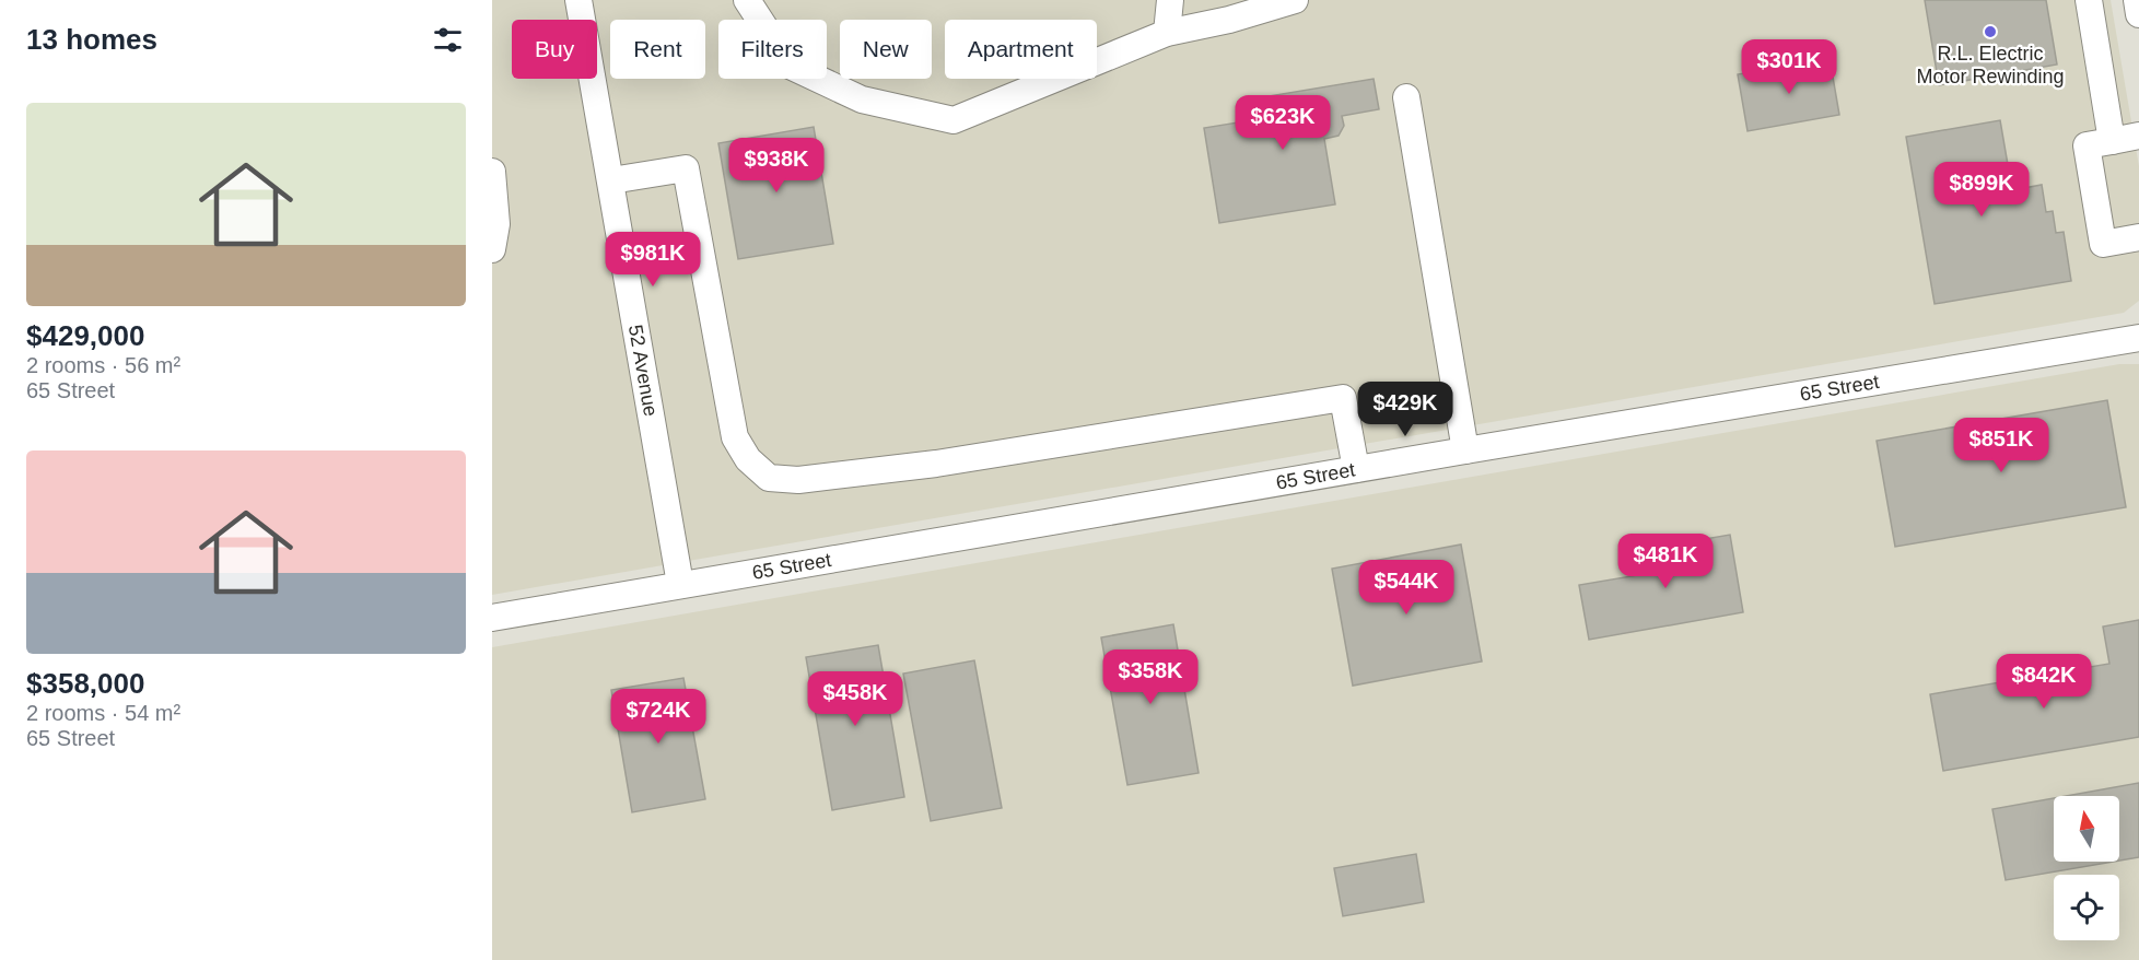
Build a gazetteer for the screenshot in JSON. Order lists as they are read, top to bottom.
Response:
{
  "streets": {
    "street": ["52 Avenue", "65 Street"]
  },
  "crossings": [
    ["52 Avenue", "65 Street"]
  ],
  "places": ["R.L. Electric Motor Rewinding"],
  "north": "top",
  "page": {
    "heading": "13 homes",
    "chip": [
      "Buy",
      "Rent",
      "Filters",
      "New",
      "Apartment"
    ],
    "price": [
      "$301K",
      "$623K",
      "$938K",
      "$899K",
      "$981K",
      "$429K",
      "$851K",
      "$481K",
      "$544K",
      "$358K",
      "$842K",
      "$458K",
      "$724K"
    ],
    "list": [
      {
        "name": "$429,000",
        "note": "2 rooms · 56 m² · 65 Street"
      },
      {
        "name": "$358,000",
        "note": "2 rooms · 54 m² · 65 Street"
      }
    ]
  }
}
